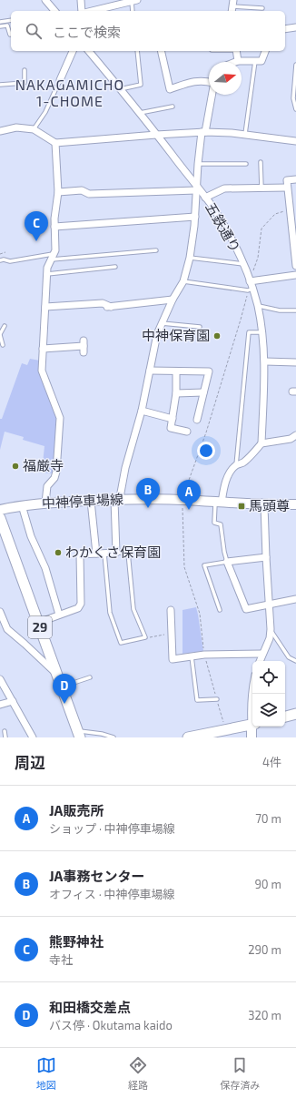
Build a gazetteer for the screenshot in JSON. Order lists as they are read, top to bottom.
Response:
{
  "streets": {
    "main road": ["中神停車場線", "29"],
    "street": ["五鉄通り"]
  },
  "districts": ["NAKAGAMICHO 1-CHOME"],
  "places": {
    "other": ["中神保育園", "福厳寺", "わかくさ保育園"],
    "transit": ["馬頭尊"]
  },
  "north": "right",
  "page": {
    "search": "ここで検索",
    "pins": [
      "C",
      "B",
      "A",
      "D"
    ],
    "heading": ["周辺", "4件"],
    "list": [
      {
        "mark": "A",
        "name": "JA販売所",
        "note": "ショップ · 中神停車場線",
        "value": "70 m"
      },
      {
        "mark": "B",
        "name": "JA事務センター",
        "note": "オフィス · 中神停車場線",
        "value": "90 m"
      },
      {
        "mark": "C",
        "name": "熊野神社",
        "note": "寺社",
        "value": "290 m"
      },
      {
        "mark": "D",
        "name": "和田橋交差点",
        "note": "バス停 · Okutama kaido",
        "value": "320 m"
      }
    ],
    "nav": ["地図", "経路", "保存済み"]
  }
}
